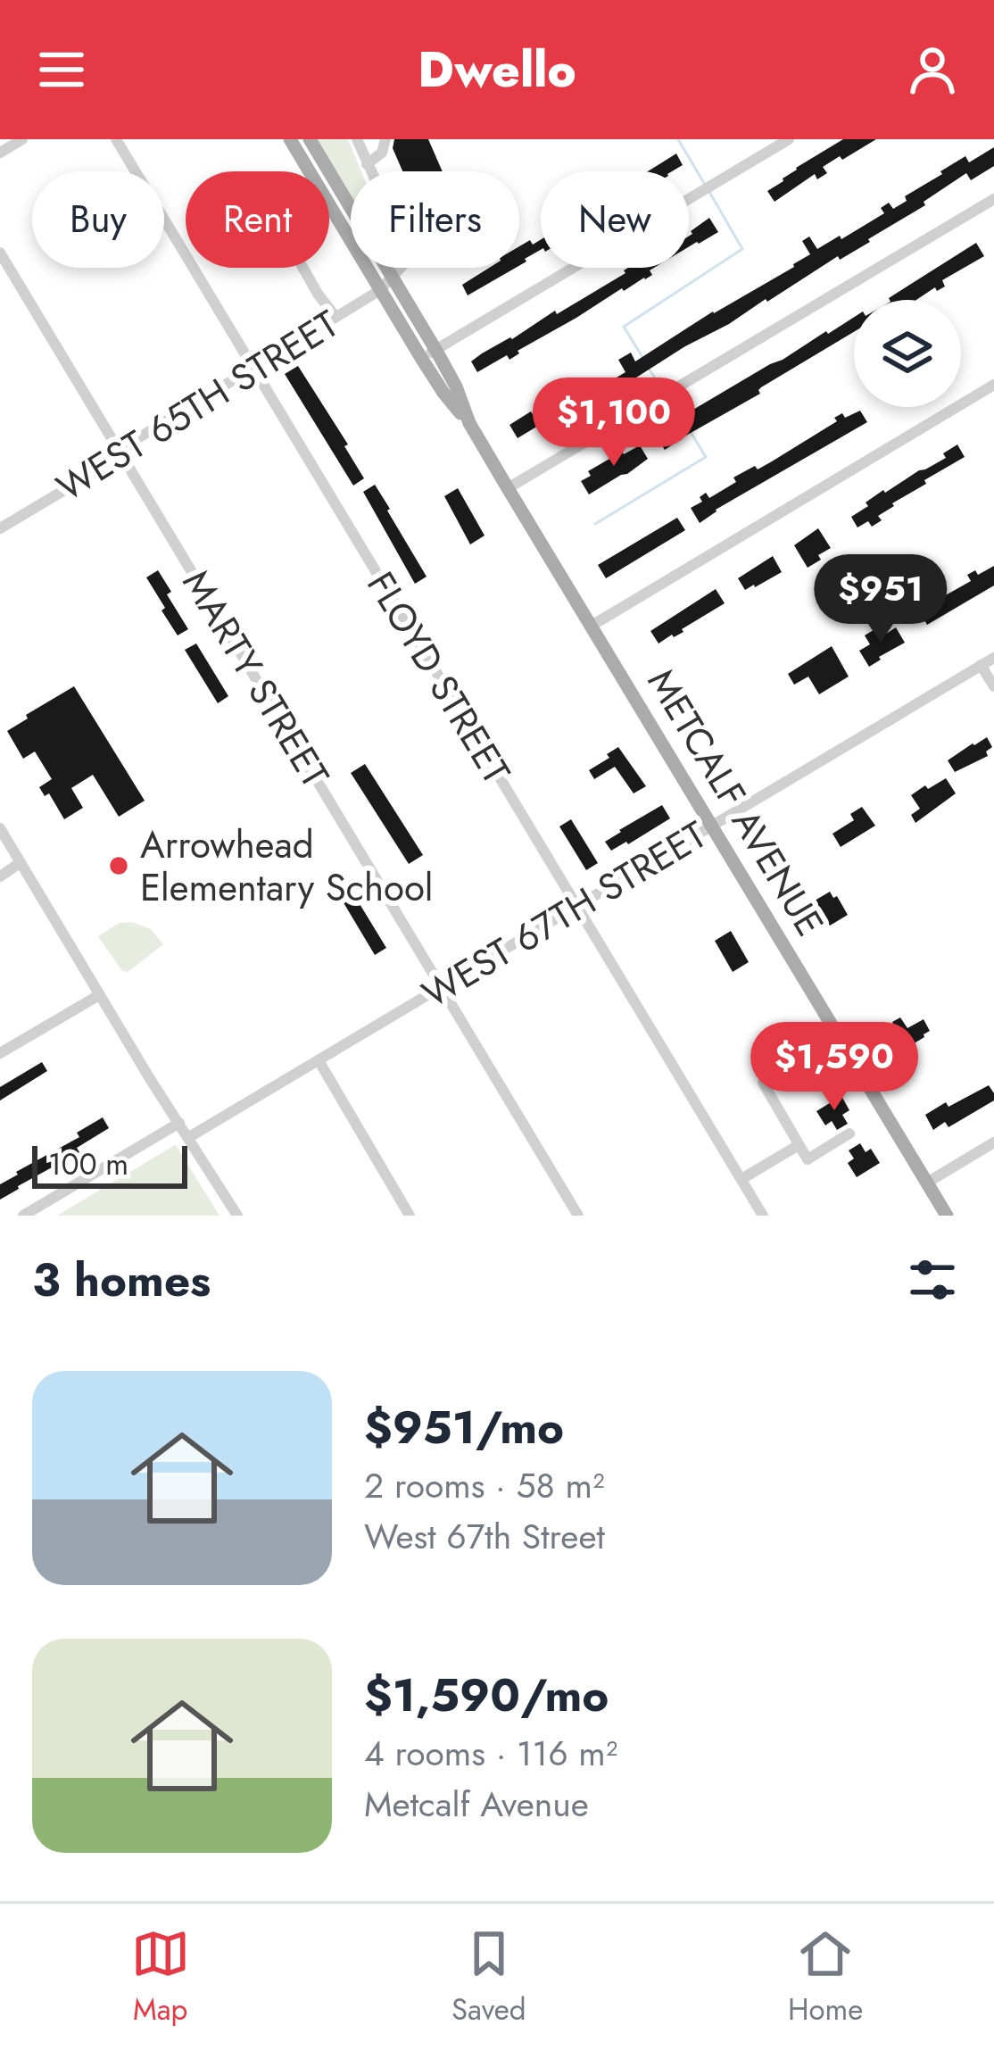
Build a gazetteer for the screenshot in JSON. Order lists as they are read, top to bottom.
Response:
{
  "streets": {
    "main road": ["METCALF AVENUE"],
    "street": [
      "WEST 65TH STREET",
      "FLOYD STREET",
      "MARTY STREET",
      "WEST 67TH STREET"
    ]
  },
  "crossings": [
    ["WEST 65TH STREET", "FLOYD STREET"],
    ["WEST 65TH STREET", "MARTY STREET"],
    ["WEST 65TH STREET", "METCALF AVENUE"],
    ["FLOYD STREET", "WEST 67TH STREET"],
    ["MARTY STREET", "WEST 67TH STREET"],
    ["METCALF AVENUE", "WEST 67TH STREET"]
  ],
  "places": ["Arrowhead Elementary School"],
  "scale_bar": "100 m",
  "page": {
    "header": "Dwello",
    "chip": [
      "Buy",
      "Rent",
      "Filters",
      "New"
    ],
    "price": ["$1,100", "$951", "$1,590"],
    "scale": "100 m",
    "heading": "3 homes",
    "list": [
      {
        "name": "$951/mo",
        "note": "2 rooms · 58 m² · West 67th Street"
      },
      {
        "name": "$1,590/mo",
        "note": "4 rooms · 116 m² · Metcalf Avenue"
      }
    ],
    "tabs": ["Map", "Saved", "Home"]
  }
}
